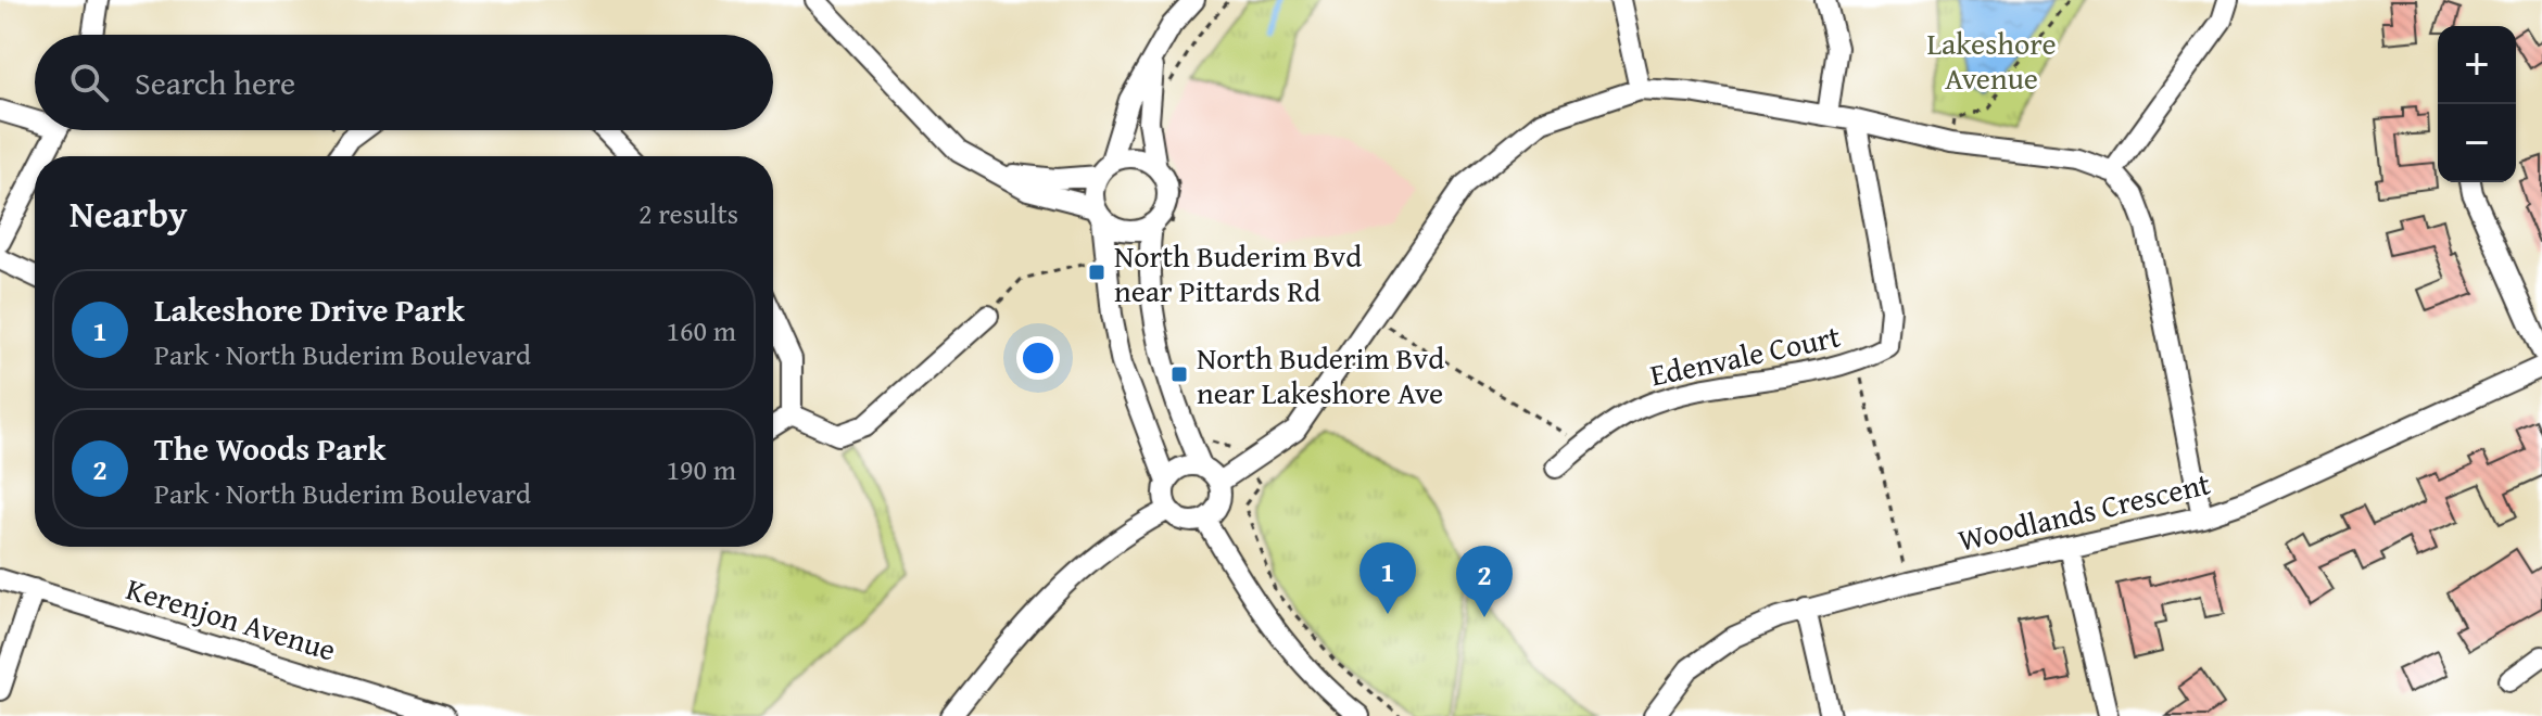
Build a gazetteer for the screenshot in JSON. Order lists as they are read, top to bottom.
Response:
{
  "streets": {
    "street": ["Edenvale Court", "Woodlands Crescent", "Kerenjon Avenue"]
  },
  "parks": ["Lakeshore Avenue"],
  "places": {
    "transit": ["North Buderim Bvd near Pittards Rd", "North Buderim Bvd near Lakeshore Ave"]
  },
  "page": {
    "map_buttons": ["+", "−"],
    "search": "Search here",
    "heading": ["Nearby", "2 results"],
    "list": [
      {
        "mark": "1",
        "name": "Lakeshore Drive Park",
        "note": "Park · North Buderim Boulevard",
        "value": "160 m"
      },
      {
        "mark": "2",
        "name": "The Woods Park",
        "note": "Park · North Buderim Boulevard",
        "value": "190 m"
      }
    ],
    "pins": ["1", "2"]
  }
}
